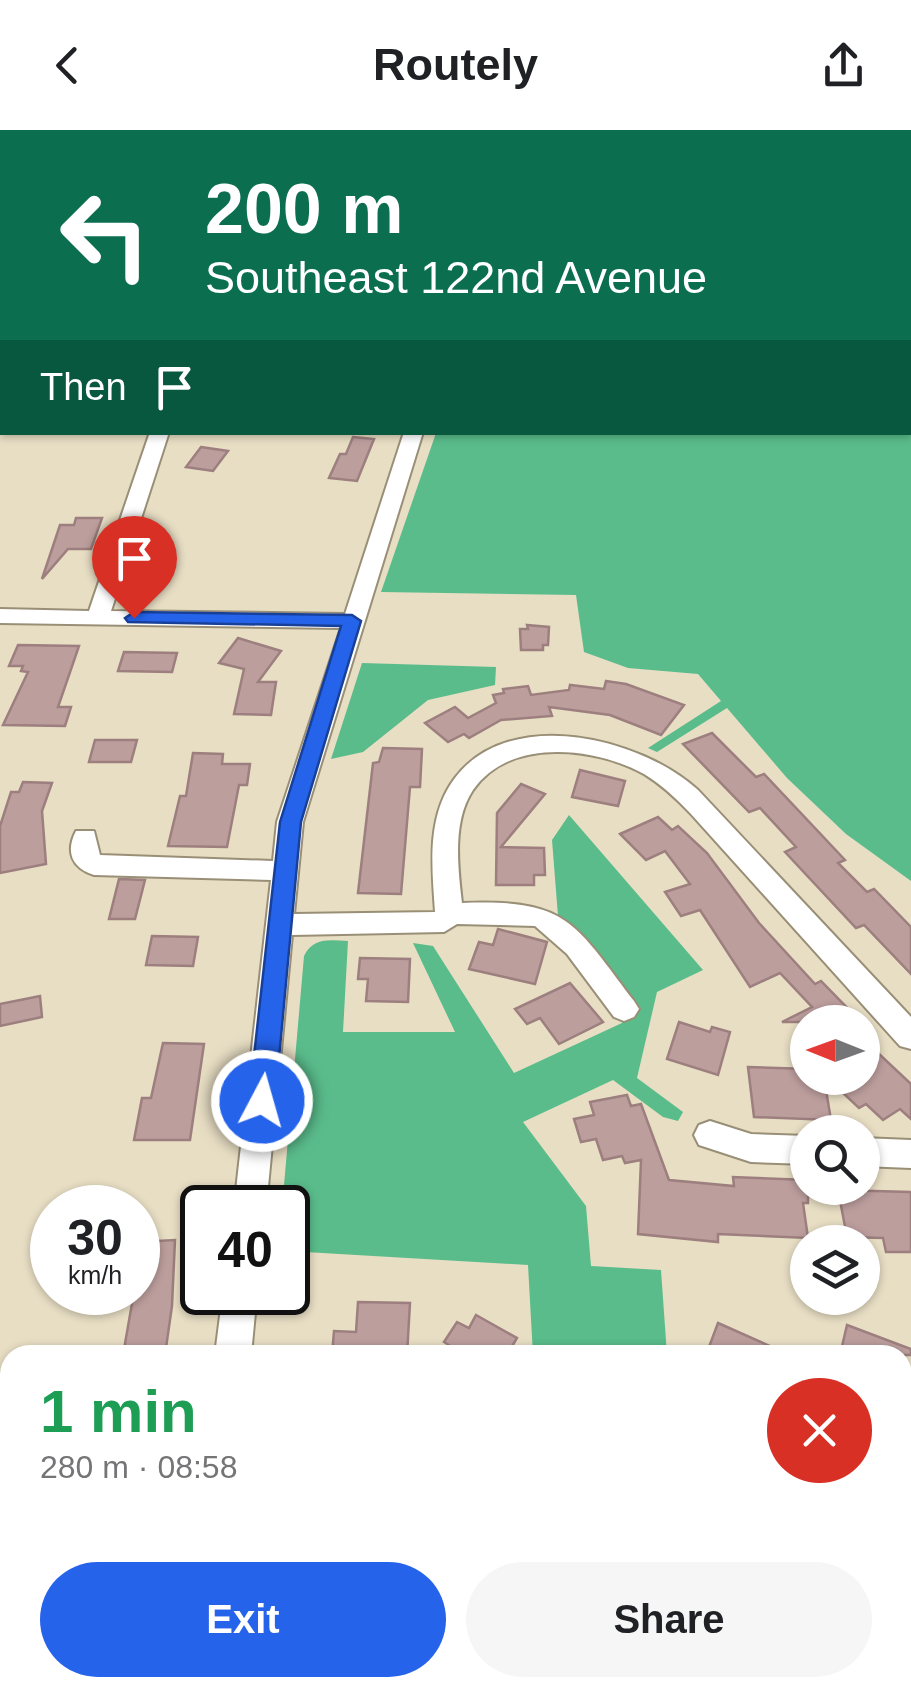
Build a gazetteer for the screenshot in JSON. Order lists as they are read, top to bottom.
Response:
{
  "north": "left",
  "page": {
    "header": "Routely",
    "turn": ["200 m", "Southeast 122nd Avenue"],
    "then": "Then",
    "speed": "30 km/h",
    "limit": "40",
    "heading": ["1 min", "280 m · 08:58"],
    "buttons": ["Exit", "Share"]
  }
}
